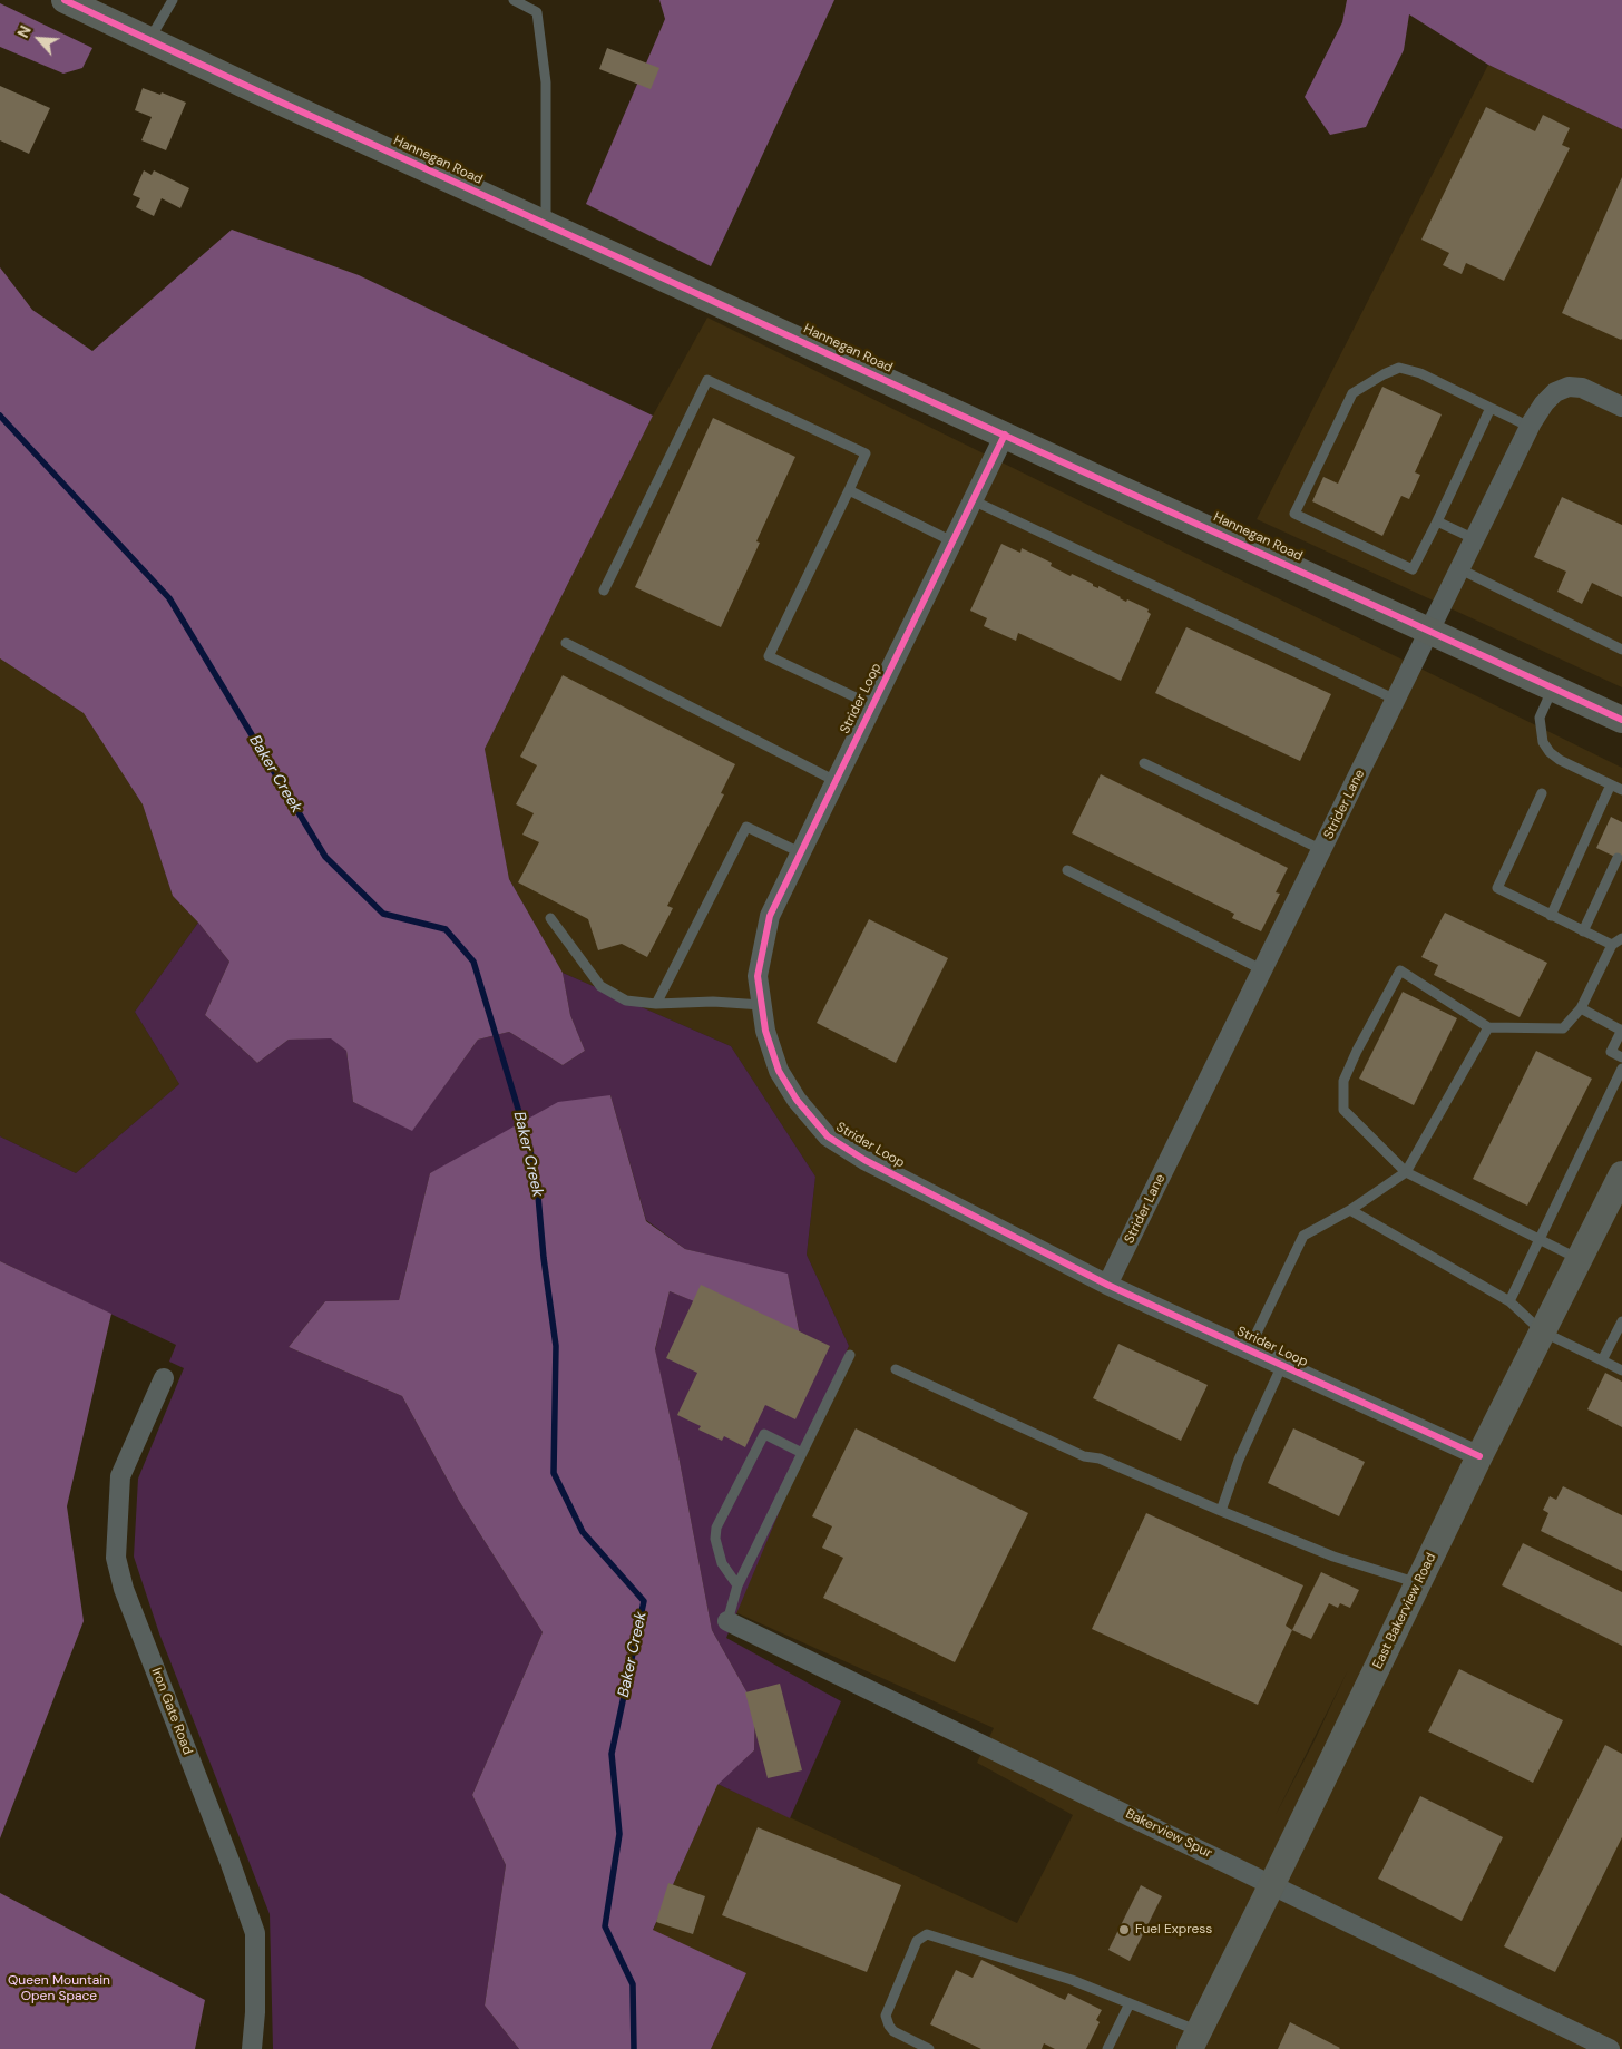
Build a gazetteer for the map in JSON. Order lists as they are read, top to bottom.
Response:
{
  "streets": {
    "main road": ["Hannegan Road", "East Bakerview Road"],
    "street": [
      "Strider Loop",
      "Strider Lane",
      "Iron Gate Road",
      "Bakerview Spur"
    ]
  },
  "crossings": [
    ["Hannegan Road", "Strider Loop"],
    ["Hannegan Road", "Strider Lane"],
    ["Strider Loop", "Strider Lane"],
    ["Strider Loop", "East Bakerview Road"],
    ["East Bakerview Road", "Bakerview Spur"]
  ],
  "water": ["Baker Creek"],
  "parks": ["Queen Mountain Open Space"],
  "places": ["Fuel Express"],
  "north": "top left"
}
